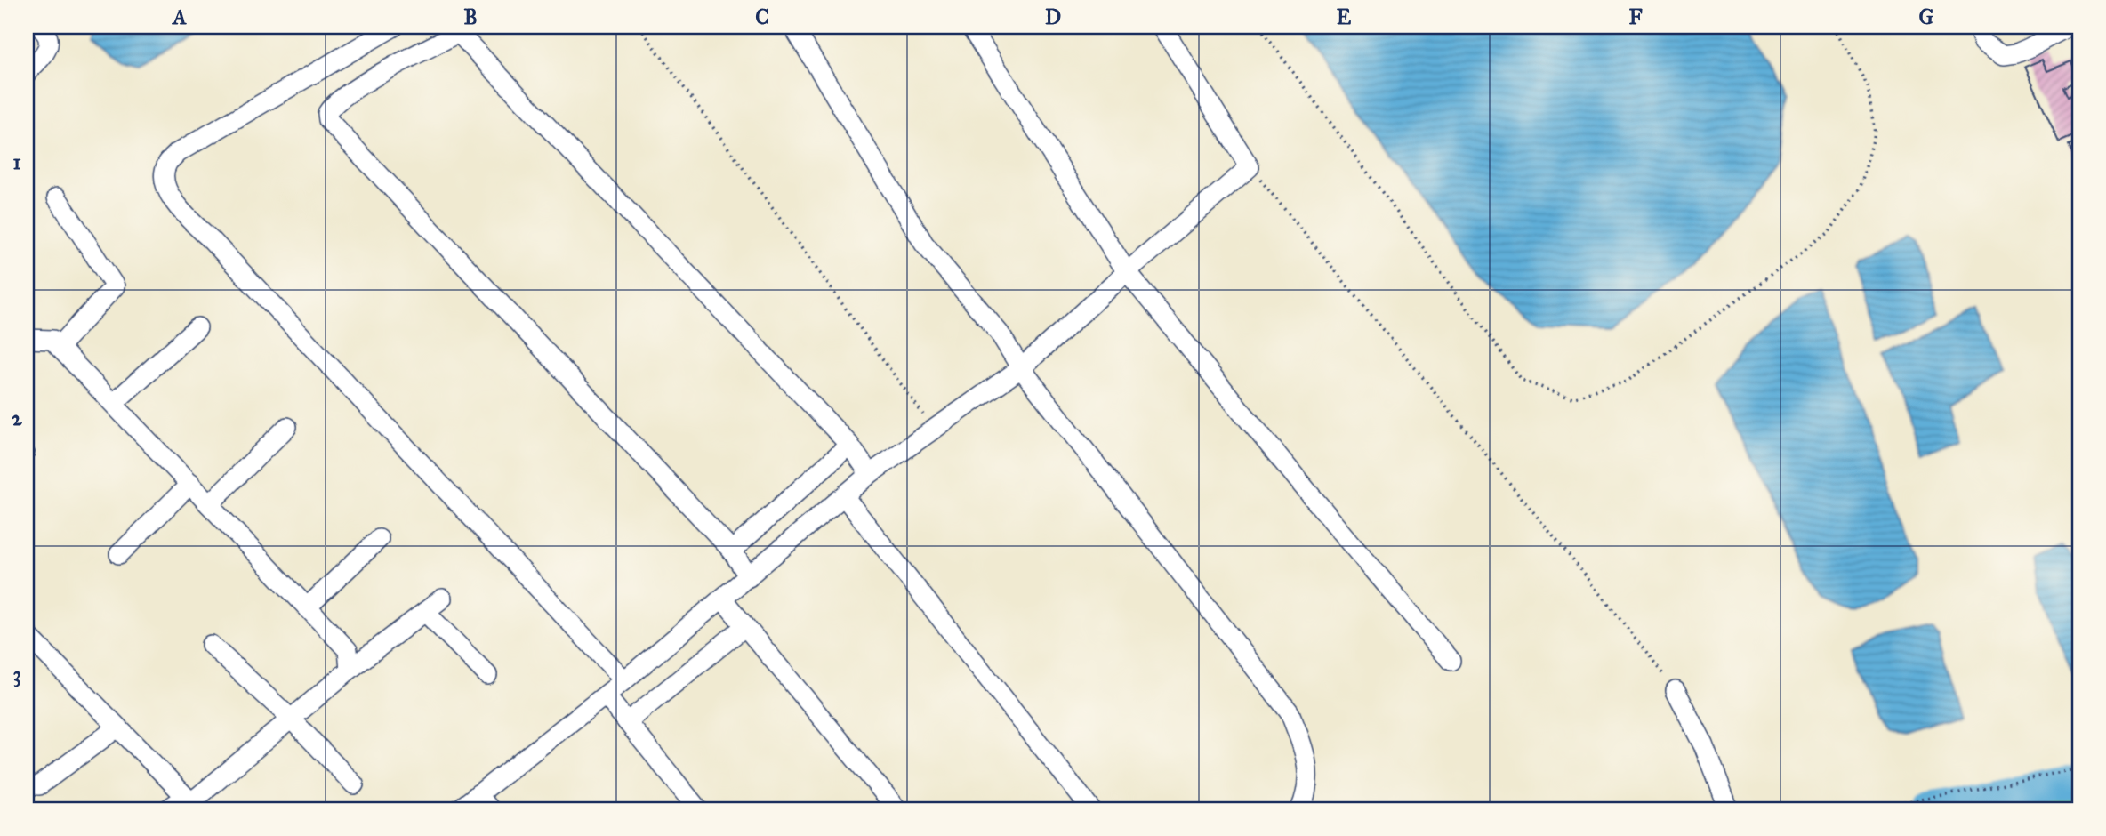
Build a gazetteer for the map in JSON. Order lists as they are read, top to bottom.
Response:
{
  "grid": {
    "columns": [
      "A",
      "B",
      "C",
      "D",
      "E",
      "F",
      "G"
    ],
    "rows": ["1", "2", "3"]
  }
}
